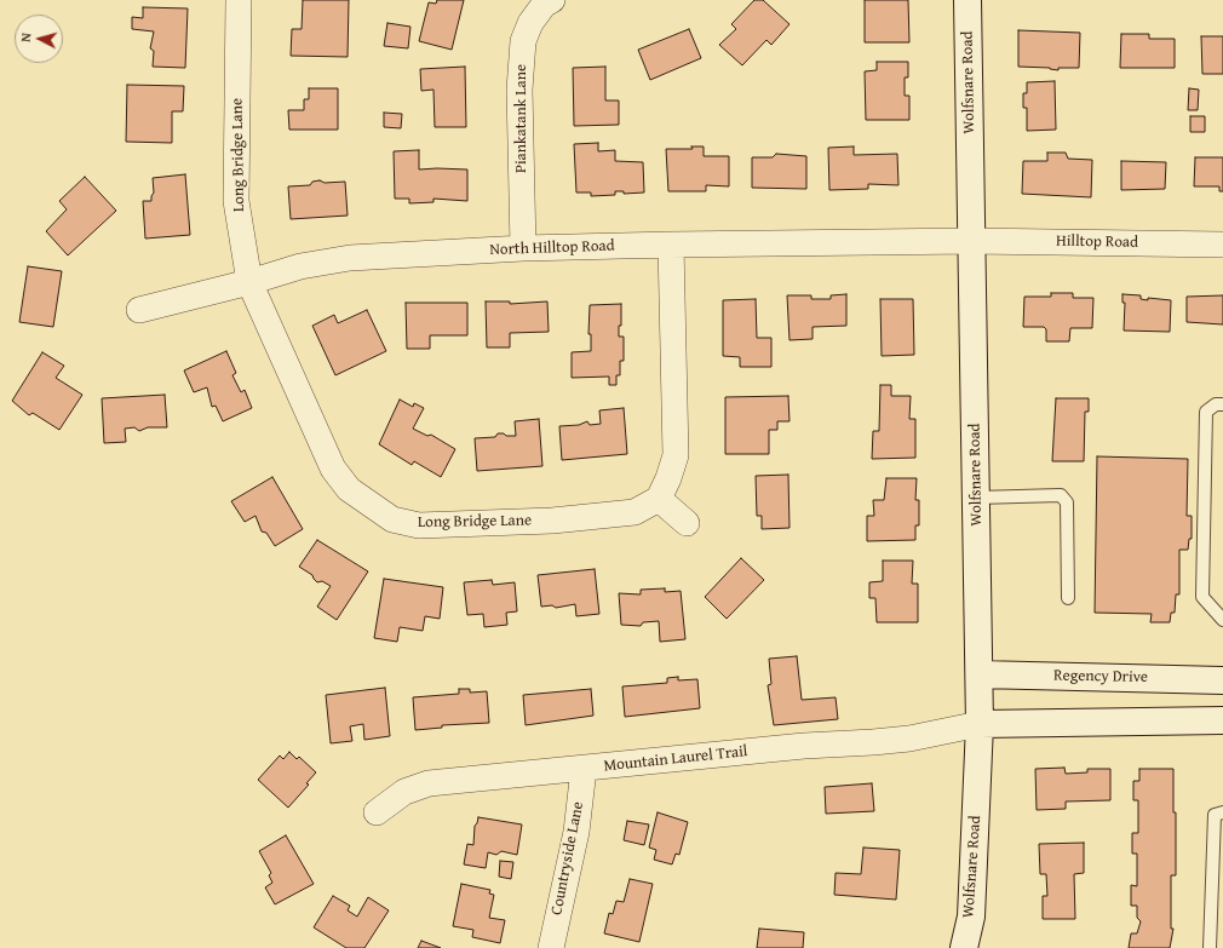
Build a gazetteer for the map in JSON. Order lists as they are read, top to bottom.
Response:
{
  "streets": {
    "street": [
      "Wolfsnare Road",
      "Piankatank Lane",
      "Long Bridge Lane",
      "Hilltop Road",
      "North Hilltop Road",
      "Regency Drive",
      "Mountain Laurel Trail",
      "Countryside Lane"
    ]
  },
  "crossings": [
    ["Wolfsnare Road", "Hilltop Road"],
    ["Wolfsnare Road", "North Hilltop Road"],
    ["Wolfsnare Road", "Regency Drive"],
    ["Wolfsnare Road", "Mountain Laurel Trail"],
    ["Piankatank Lane", "North Hilltop Road"],
    ["Long Bridge Lane", "North Hilltop Road"],
    ["Hilltop Road", "North Hilltop Road"],
    ["Mountain Laurel Trail", "Countryside Lane"]
  ],
  "north": "left"
}
